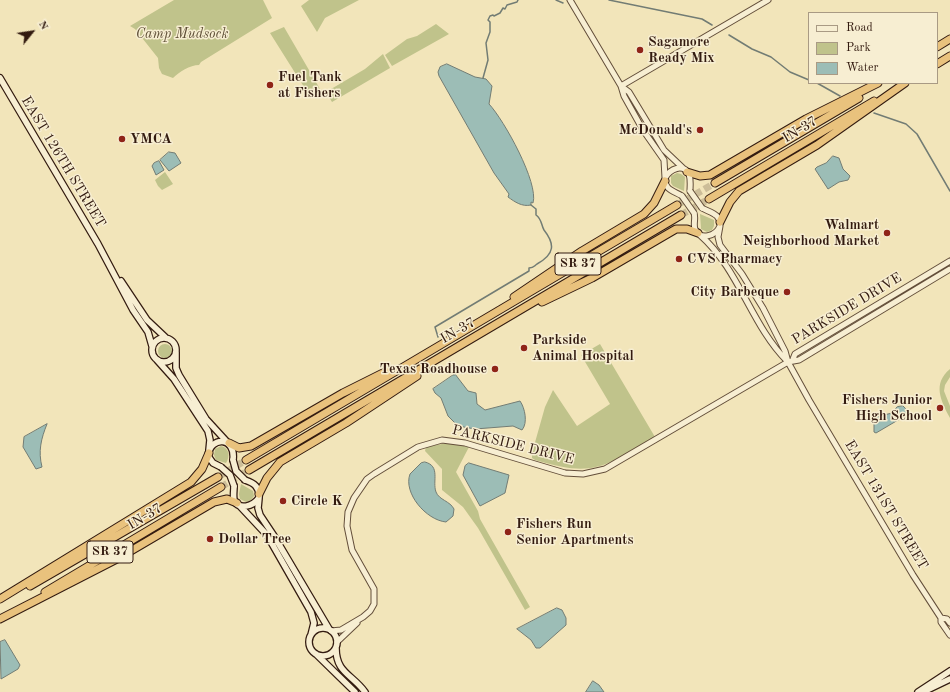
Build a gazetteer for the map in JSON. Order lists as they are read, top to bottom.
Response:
{
  "streets": {
    "highway": ["IN-37", "SR 37"],
    "main road": ["EAST 126TH STREET"],
    "street": ["PARKSIDE DRIVE", "EAST 131ST STREET"]
  },
  "crossings": [
    ["PARKSIDE DRIVE", "EAST 131ST STREET"]
  ],
  "parks": ["Camp Mudsock"],
  "places": [
    "Sagamore Ready Mix",
    "Fuel Tank at Fishers",
    "McDonald's",
    "YMCA",
    "Walmart Neighborhood Market",
    "CVS Pharmacy",
    "City Barbeque",
    "Parkside Animal Hospital",
    "Texas Roadhouse",
    "Fishers Junior High School",
    "Circle K",
    "Fishers Run Senior Apartments",
    "Dollar Tree"
  ],
  "legend": ["Road", "Park", "Water"],
  "north": "top right"
}
